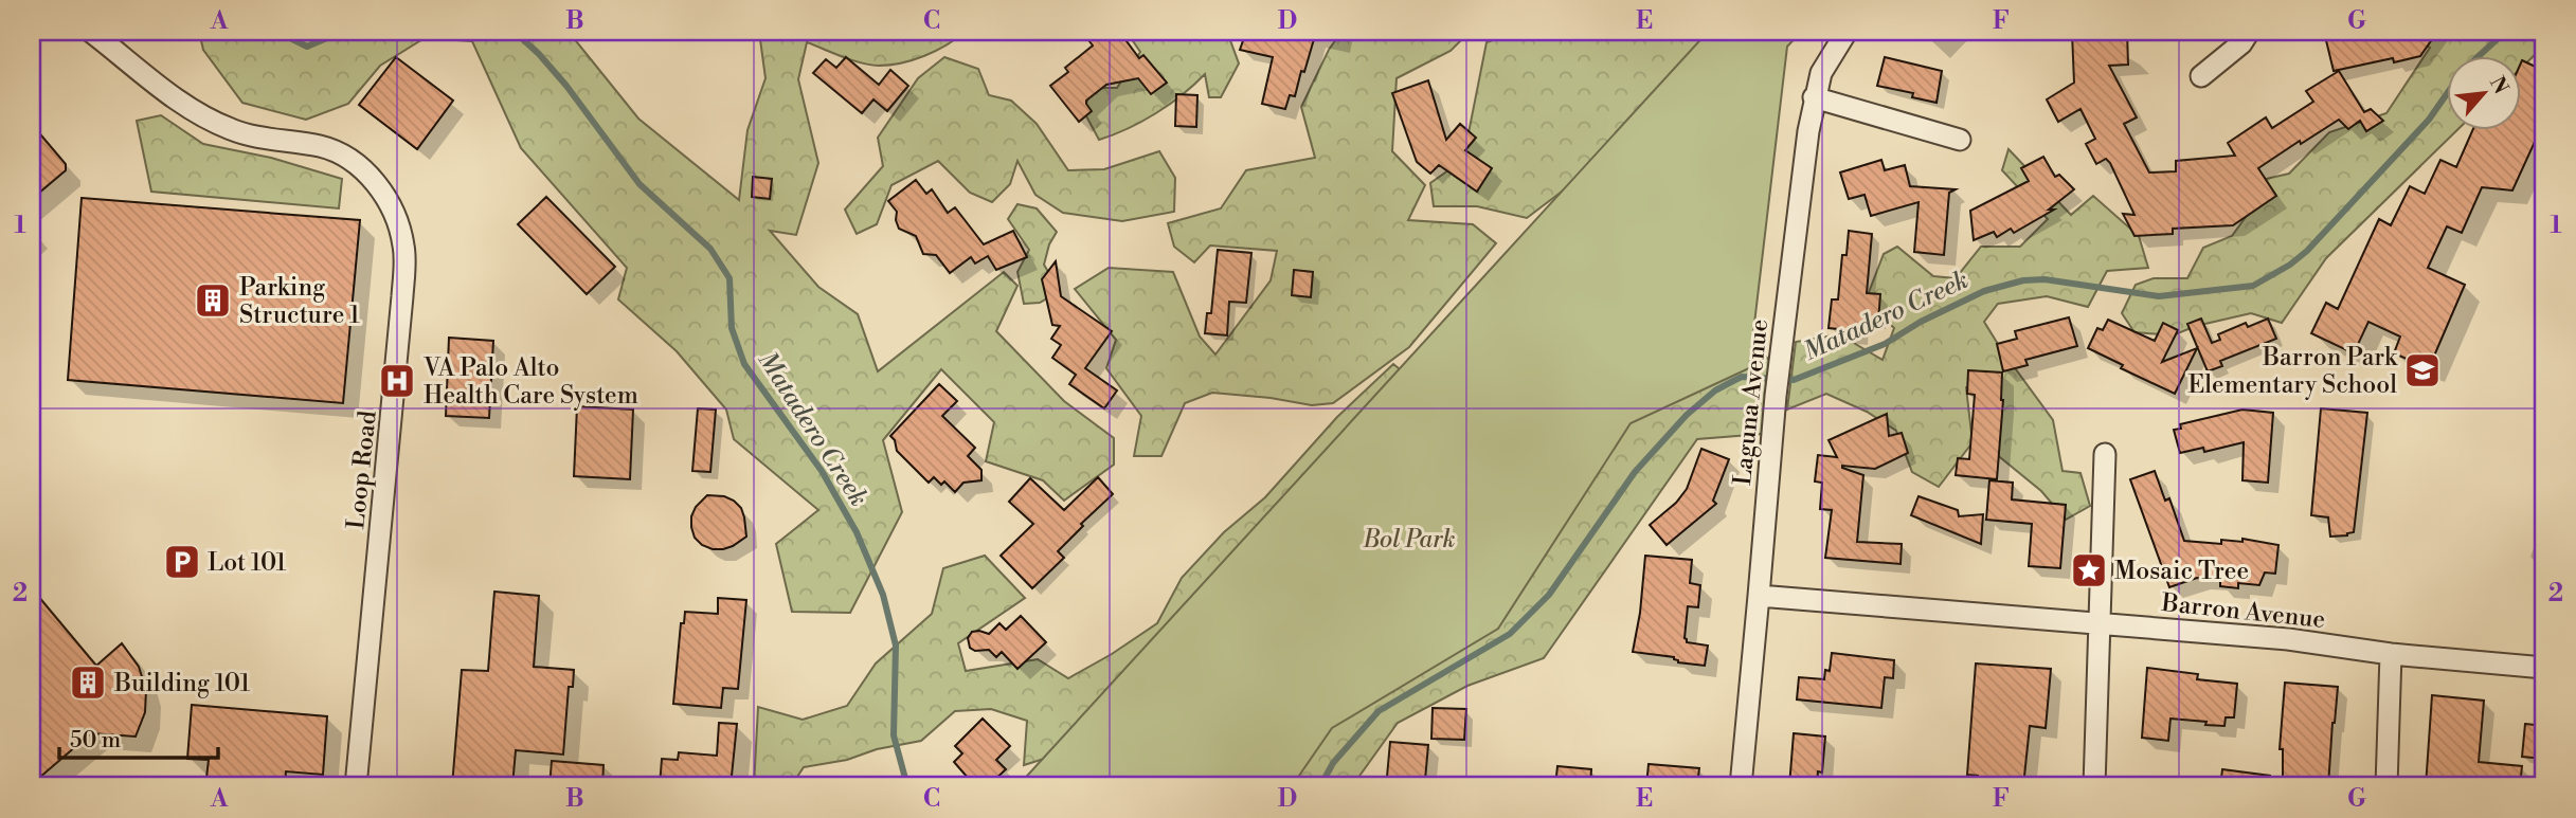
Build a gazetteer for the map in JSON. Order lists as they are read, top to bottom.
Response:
{
  "streets": {
    "street": ["Laguna Avenue", "Loop Road", "Barron Avenue"]
  },
  "crossings": [
    ["Laguna Avenue", "Barron Avenue"]
  ],
  "water": ["Matadero Creek"],
  "parks": ["Bol Park"],
  "places": {
    "building": ["Parking Structure 1", "Building 101"],
    "school or university": ["Barron Park Elementary School"],
    "hospital": ["VA Palo Alto Health Care System"],
    "parking": ["Lot 101"],
    "place": ["Mosaic Tree"]
  },
  "scale_bar": "50 m",
  "north": "top right",
  "grid": {
    "columns": [
      "A",
      "B",
      "C",
      "D",
      "E",
      "F",
      "G"
    ],
    "rows": ["1", "2"]
  }
}
